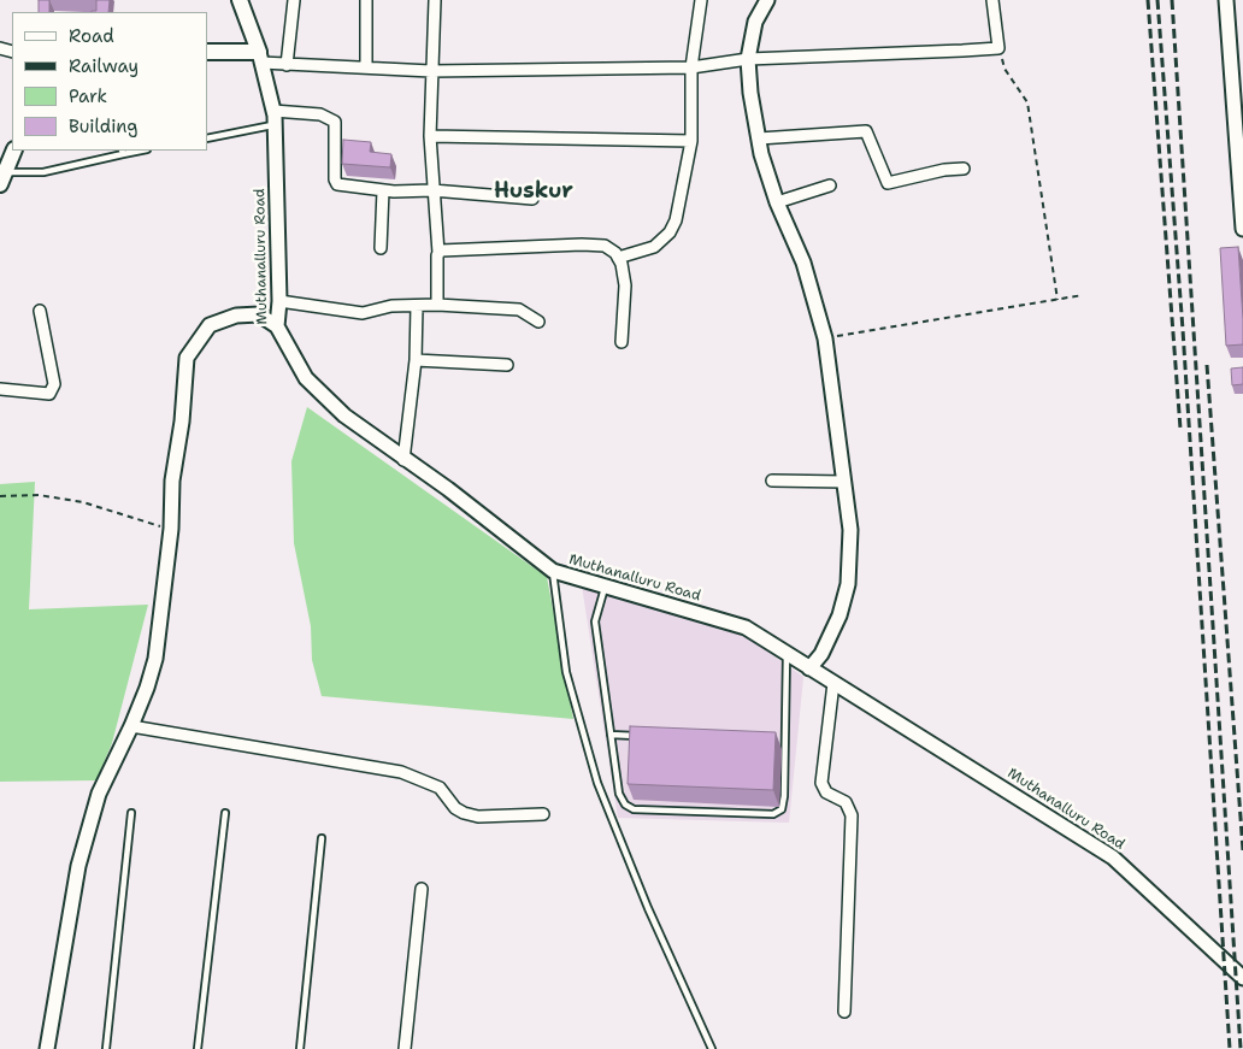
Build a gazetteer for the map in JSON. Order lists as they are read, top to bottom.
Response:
{
  "streets": {
    "street": ["Muthanalluru Road"]
  },
  "districts": ["Huskur"],
  "legend": [
    "Road",
    "Railway",
    "Park",
    "Building"
  ]
}
